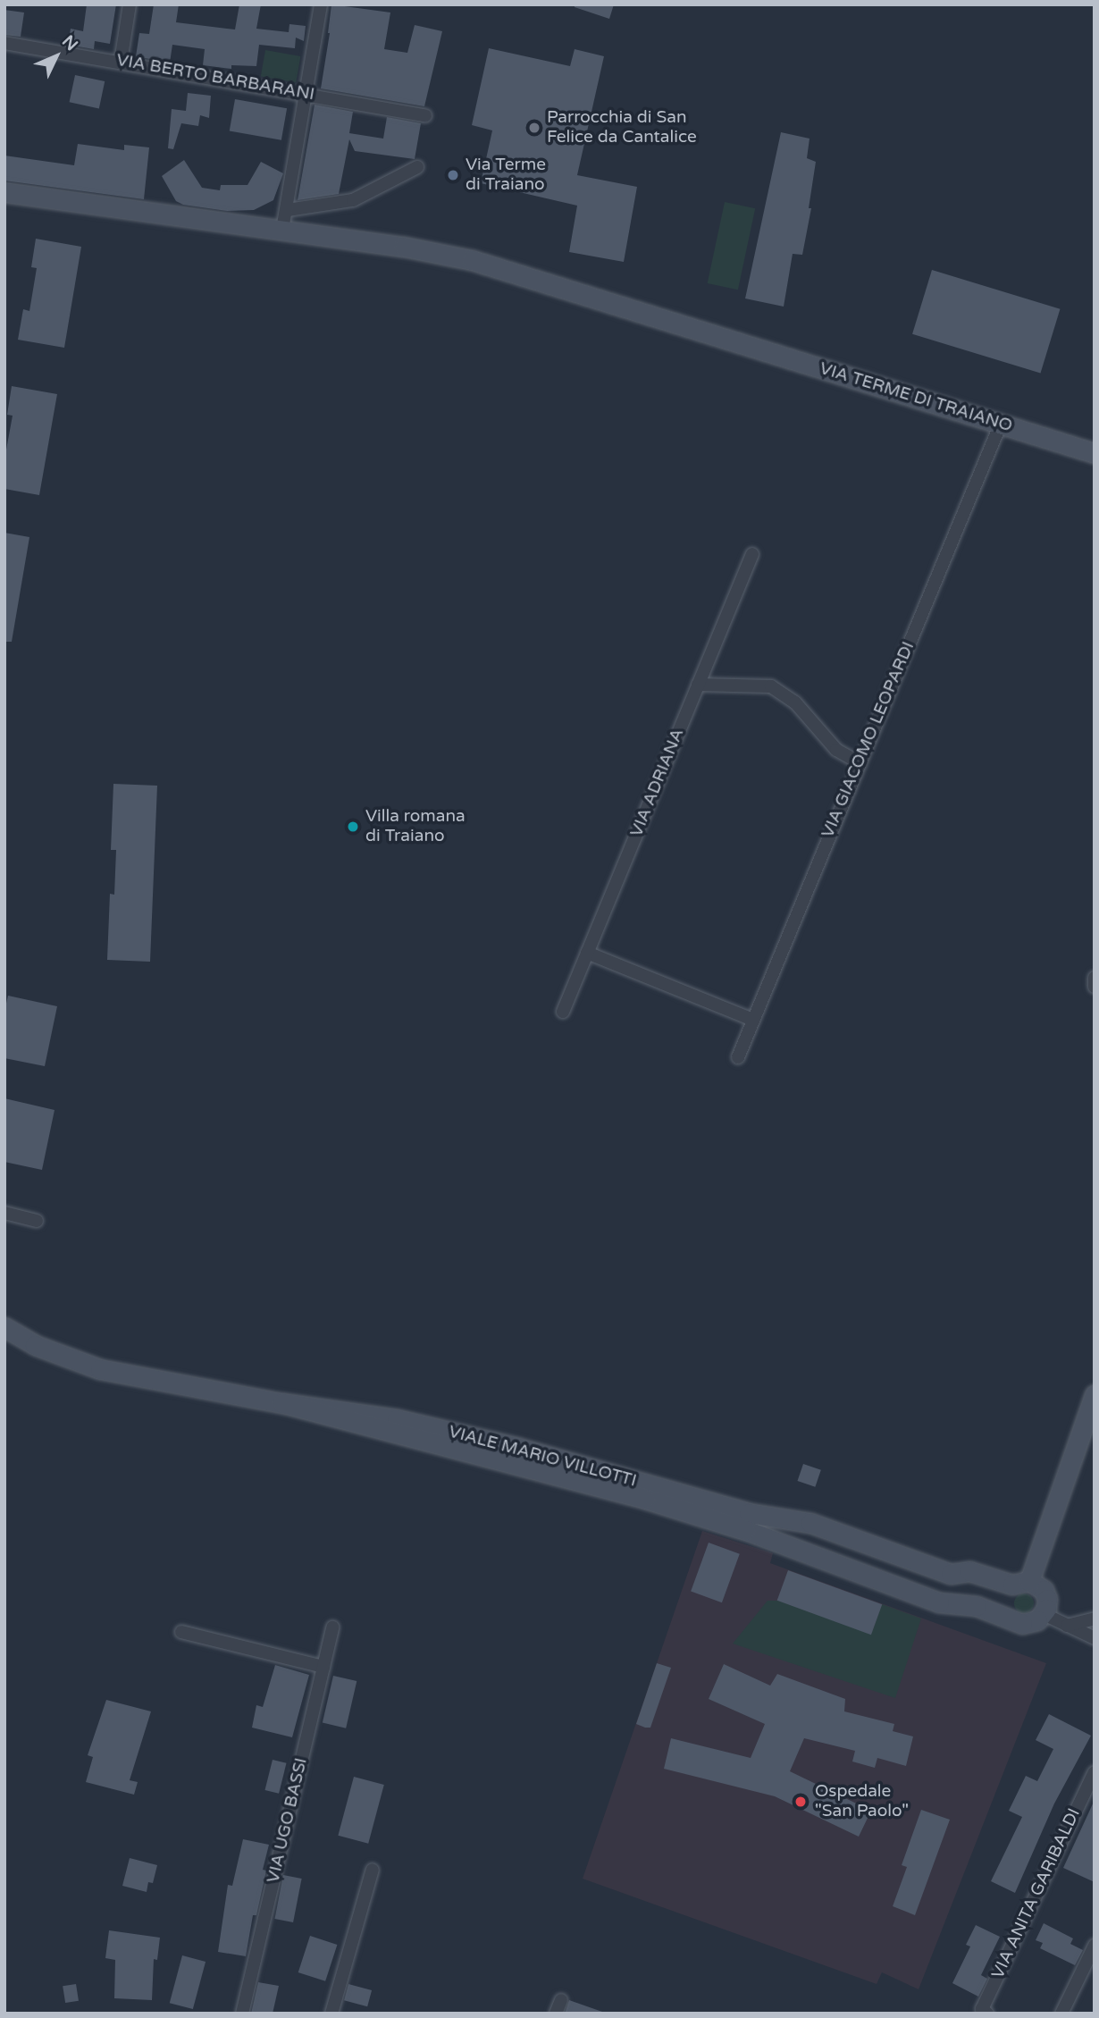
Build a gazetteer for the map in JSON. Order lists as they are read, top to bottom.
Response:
{
  "streets": {
    "street": [
      "VIA BERTO BARBARANI",
      "VIA TERME DI TRAIANO",
      "VIA GIACOMO LEOPARDI",
      "VIA ADRIANA",
      "VIALE MARIO VILLOTTI",
      "VIA UGO BASSI",
      "VIA ANITA GARIBALDI"
    ]
  },
  "crossings": [
    ["VIA TERME DI TRAIANO", "VIA GIACOMO LEOPARDI"]
  ],
  "places": [
    "Parrocchia di San Felice da Cantalice",
    "Via Terme di Traiano",
    "Villa romana di Traiano",
    "Ospedale \"San Paolo\""
  ],
  "north": "top right"
}
